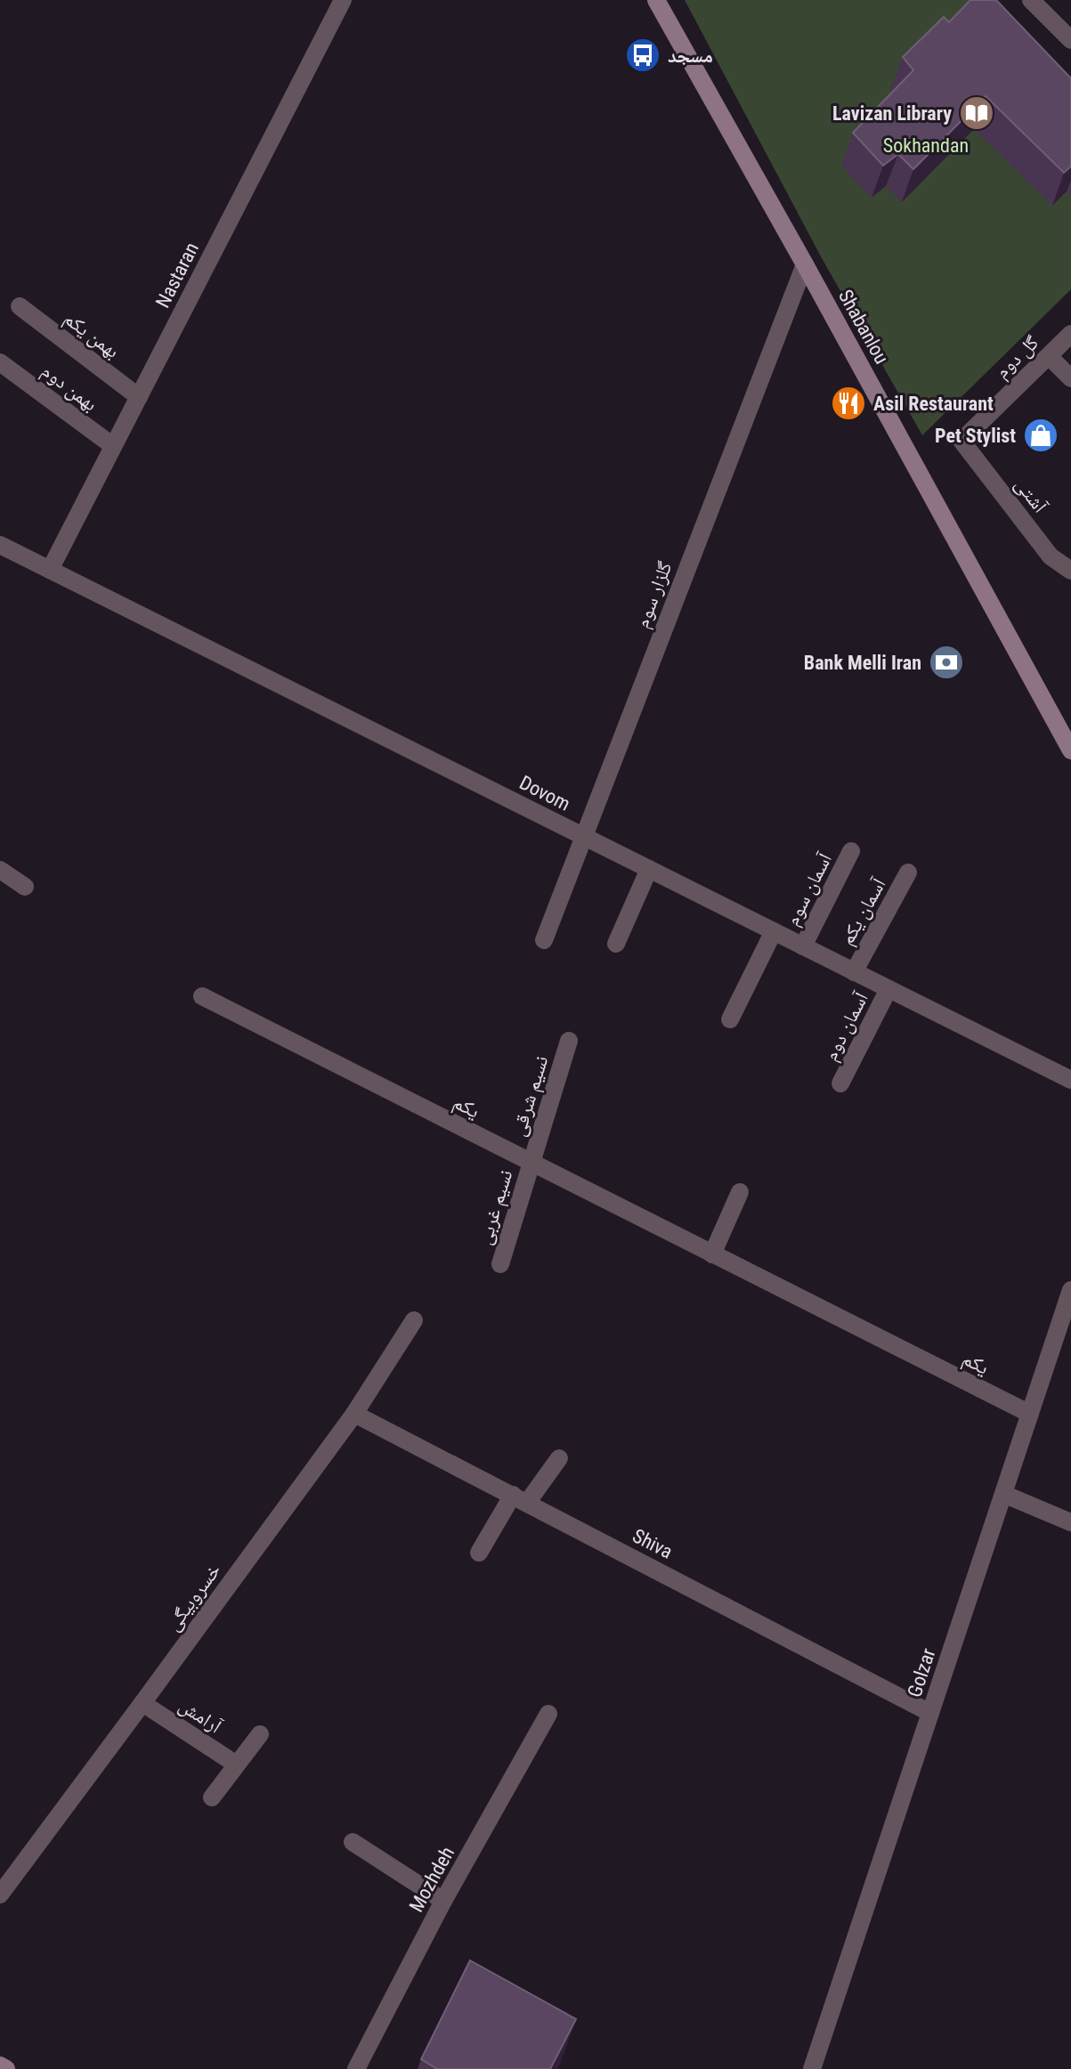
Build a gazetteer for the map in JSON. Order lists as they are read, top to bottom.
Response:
{
  "streets": {
    "main road": ["Shabanlou"],
    "street": [
      "Nastaran",
      "بهمن یکم",
      "گل دوم",
      "بهمن دوم",
      "آشتی",
      "گلزار سوم",
      "Dovom",
      "آسمان سوم",
      "آسمان یکم",
      "آسمان دوم",
      "نسیم شرقی",
      "یکم",
      "نسیم غربی",
      "Shiva",
      "خسروبیگی",
      "Golzar",
      "آرامش",
      "Mozhdeh"
    ]
  },
  "crossings": [
    ["Nastaran", "بهمن یکم"],
    ["Nastaran", "بهمن دوم"],
    ["Nastaran", "Dovom"],
    ["Shabanlou", "گلزار سوم"],
    ["گل دوم", "آشتی"],
    ["گلزار سوم", "Dovom"],
    ["Dovom", "آسمان سوم"],
    ["Dovom", "آسمان یکم"],
    ["Dovom", "آسمان دوم"],
    ["نسیم شرقی", "یکم"],
    ["نسیم شرقی", "نسیم غربی"],
    ["یکم", "نسیم غربی"],
    ["یکم", "Golzar"],
    ["Shiva", "خسروبیگی"],
    ["Shiva", "Golzar"],
    ["خسروبیگی", "آرامش"]
  ],
  "parks": ["Sokhandan"],
  "places": {
    "bus stop": ["مسجد"],
    "library": ["Lavizan Library"],
    "restaurant": ["Asil Restaurant"],
    "shop": ["Pet Stylist"],
    "bank": ["Bank Melli Iran"]
  }
}
